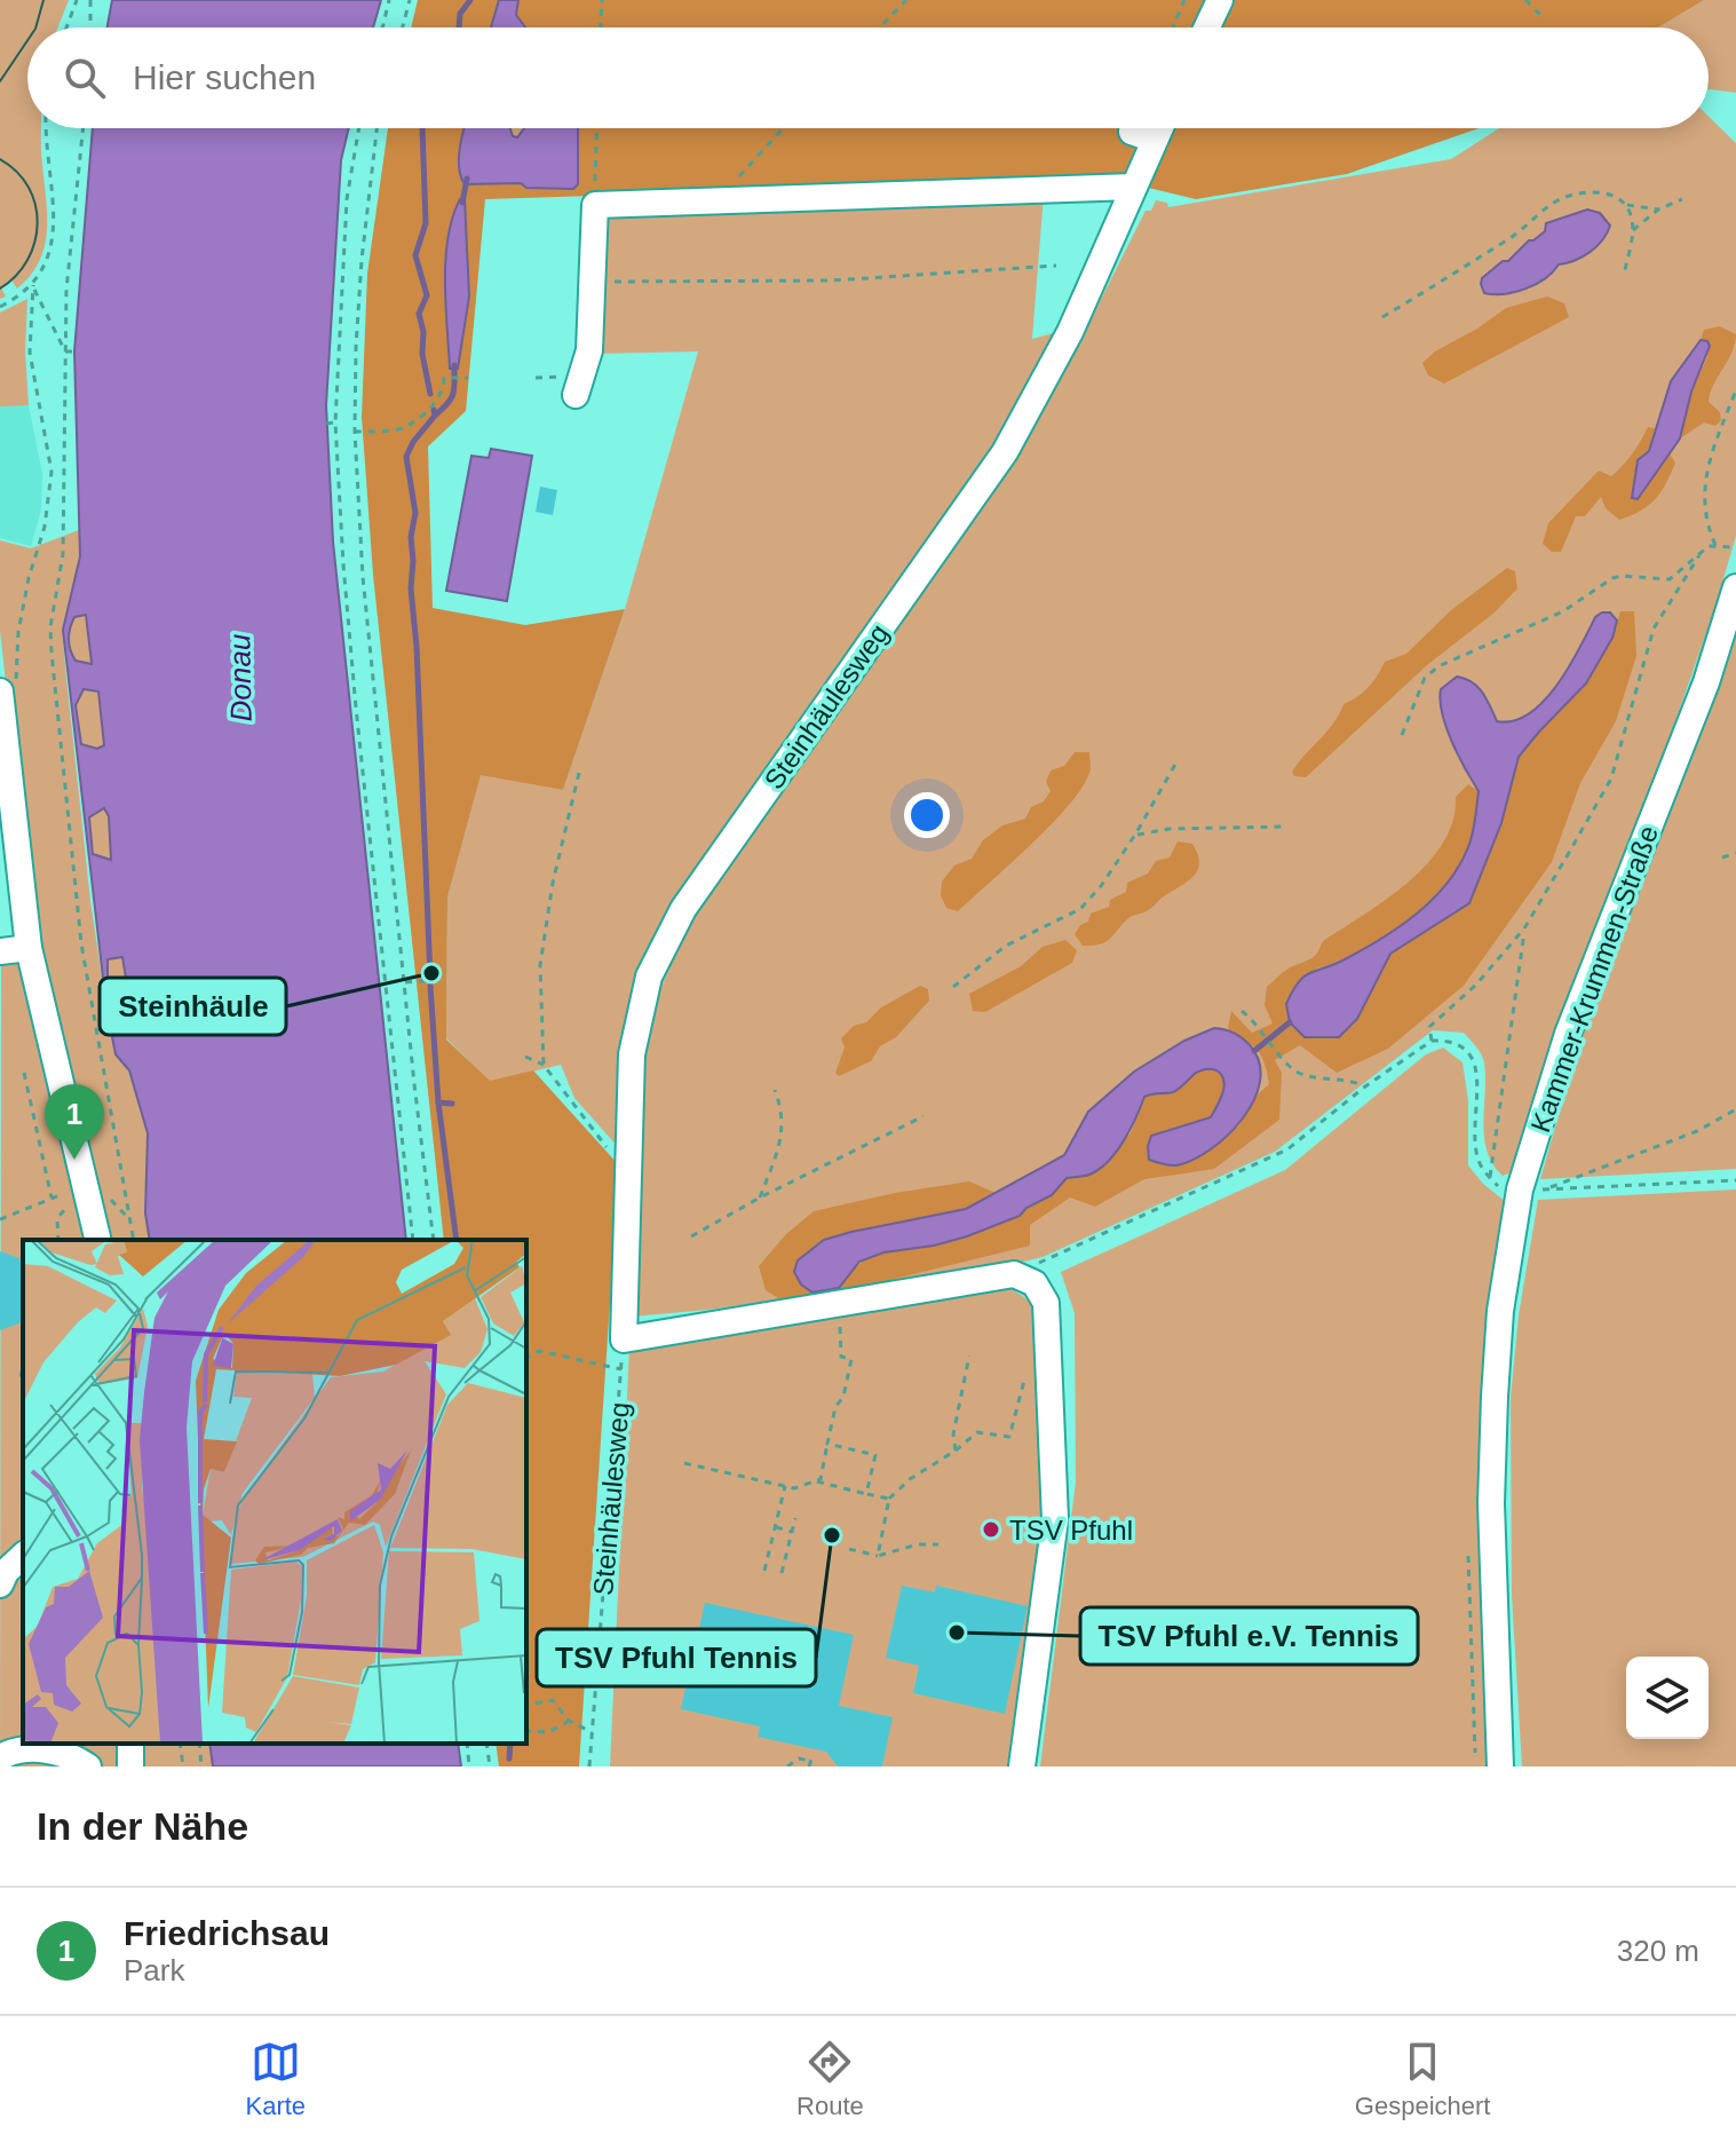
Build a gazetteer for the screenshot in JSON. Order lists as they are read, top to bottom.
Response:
{
  "streets": {
    "street": ["Steinhäulesweg", "Kammer-Krummen-Straße"]
  },
  "water": ["Donau"],
  "places": [
    "Steinhäule",
    "TSV Pfuhl",
    "TSV Pfuhl Tennis",
    "TSV Pfuhl e.V. Tennis"
  ],
  "page": {
    "search": "Hier suchen",
    "pins": "1",
    "heading": "In der Nähe",
    "list": [
      {
        "mark": "1",
        "name": "Friedrichsau",
        "note": "Park",
        "value": "320 m"
      }
    ],
    "nav": ["Karte", "Route", "Gespeichert"]
  }
}
